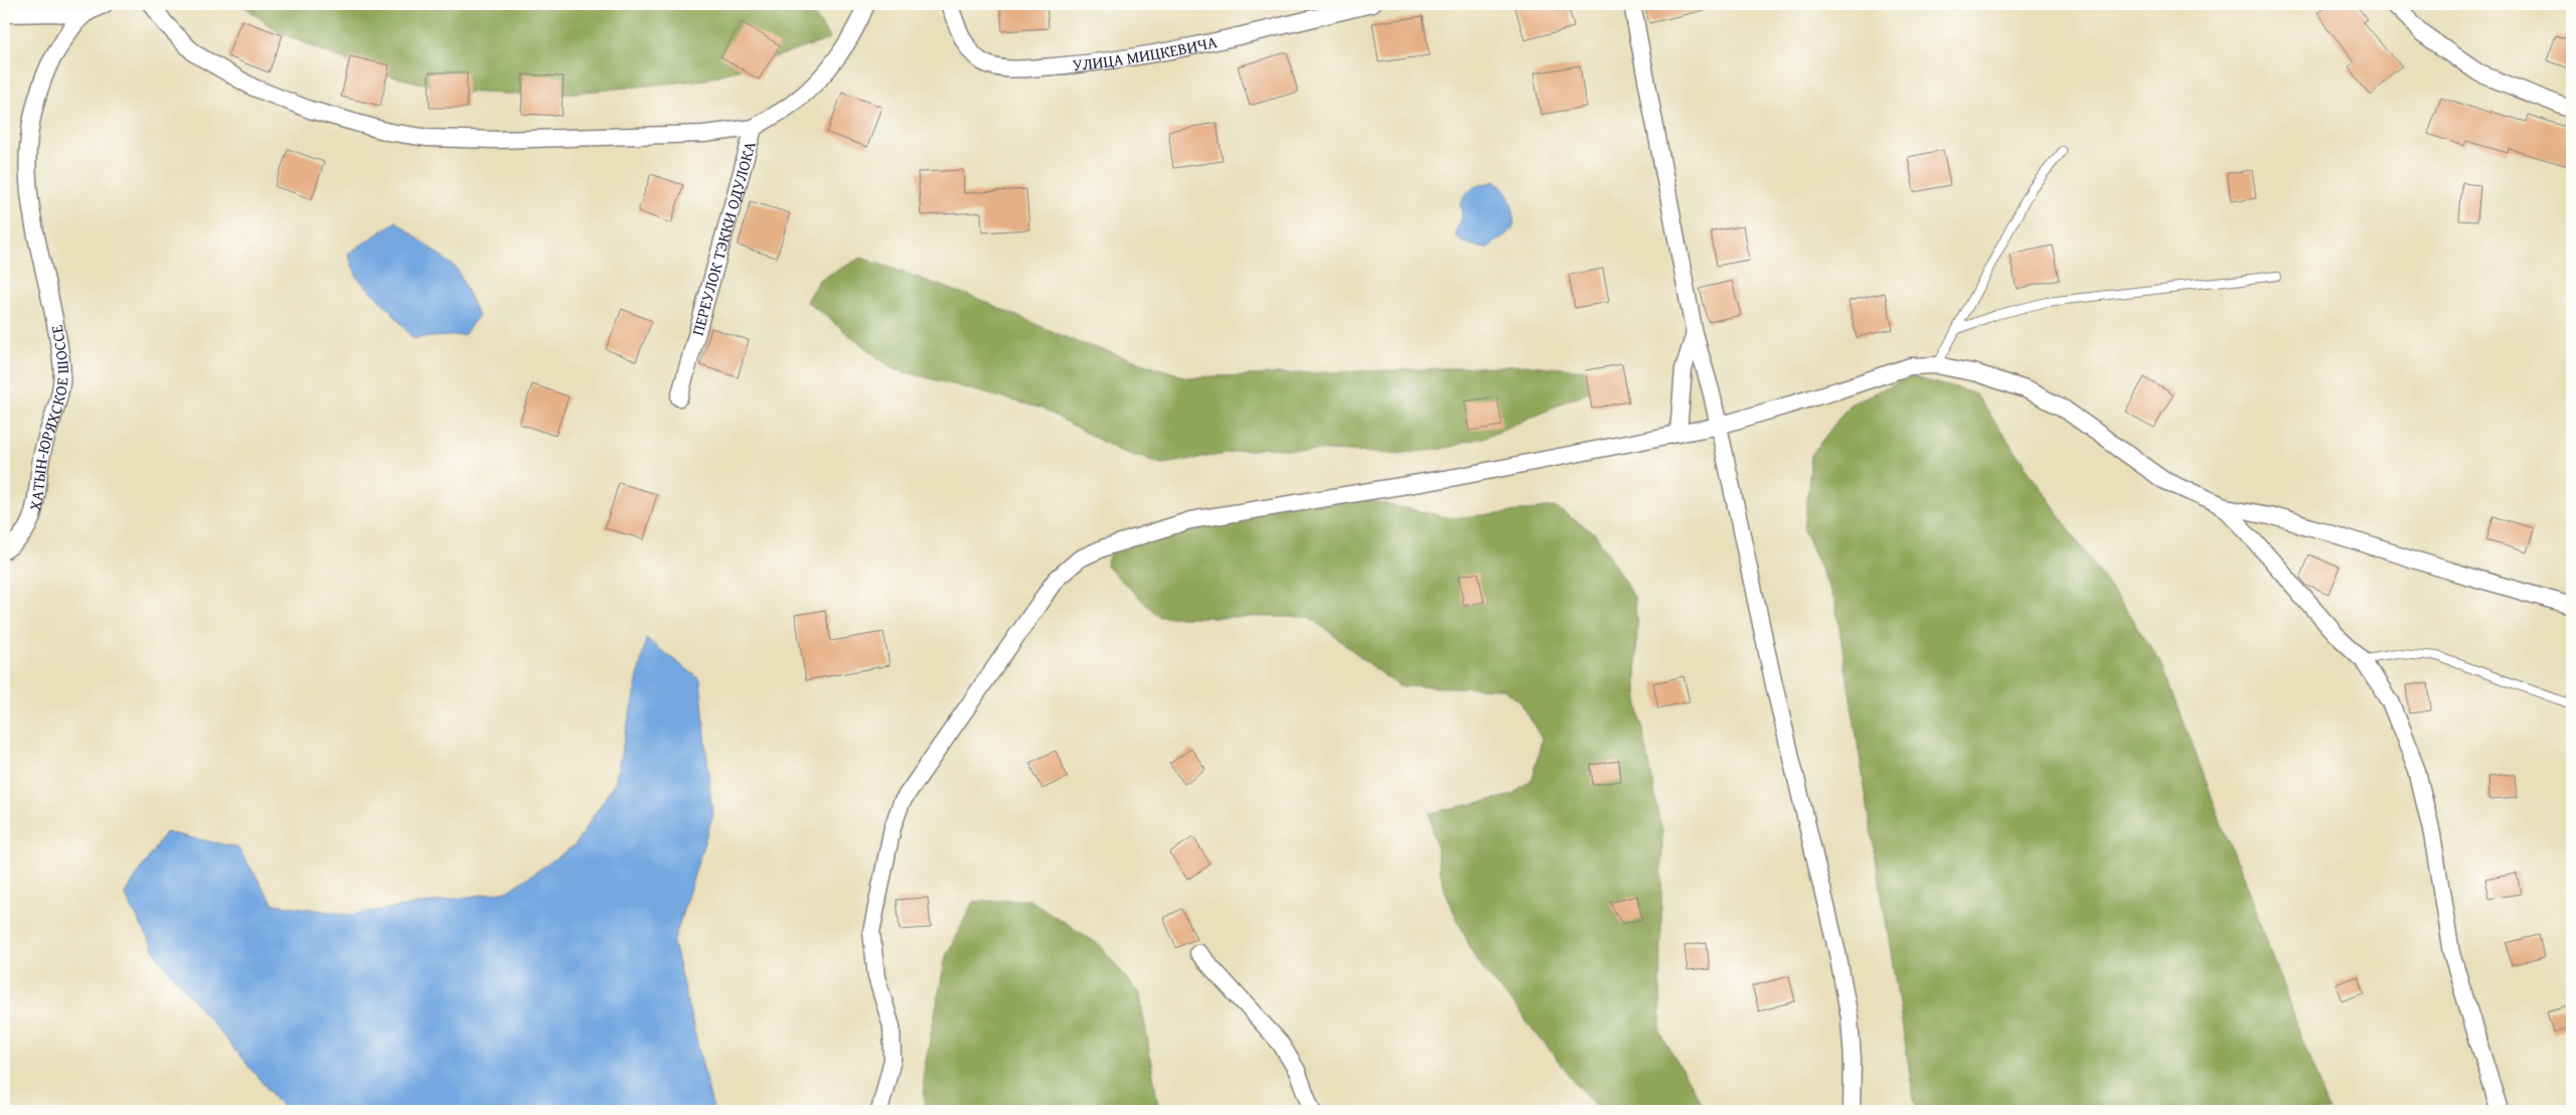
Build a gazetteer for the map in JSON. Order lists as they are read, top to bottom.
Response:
{
  "streets": {
    "street": ["УЛИЦА МИЦКЕВИЧА", "ПЕРЕУЛОК ТЭККИ ОДУЛОКА", "ХАТЫН-ЮРЯХСКОЕ ШОССЕ"]
  }
}
